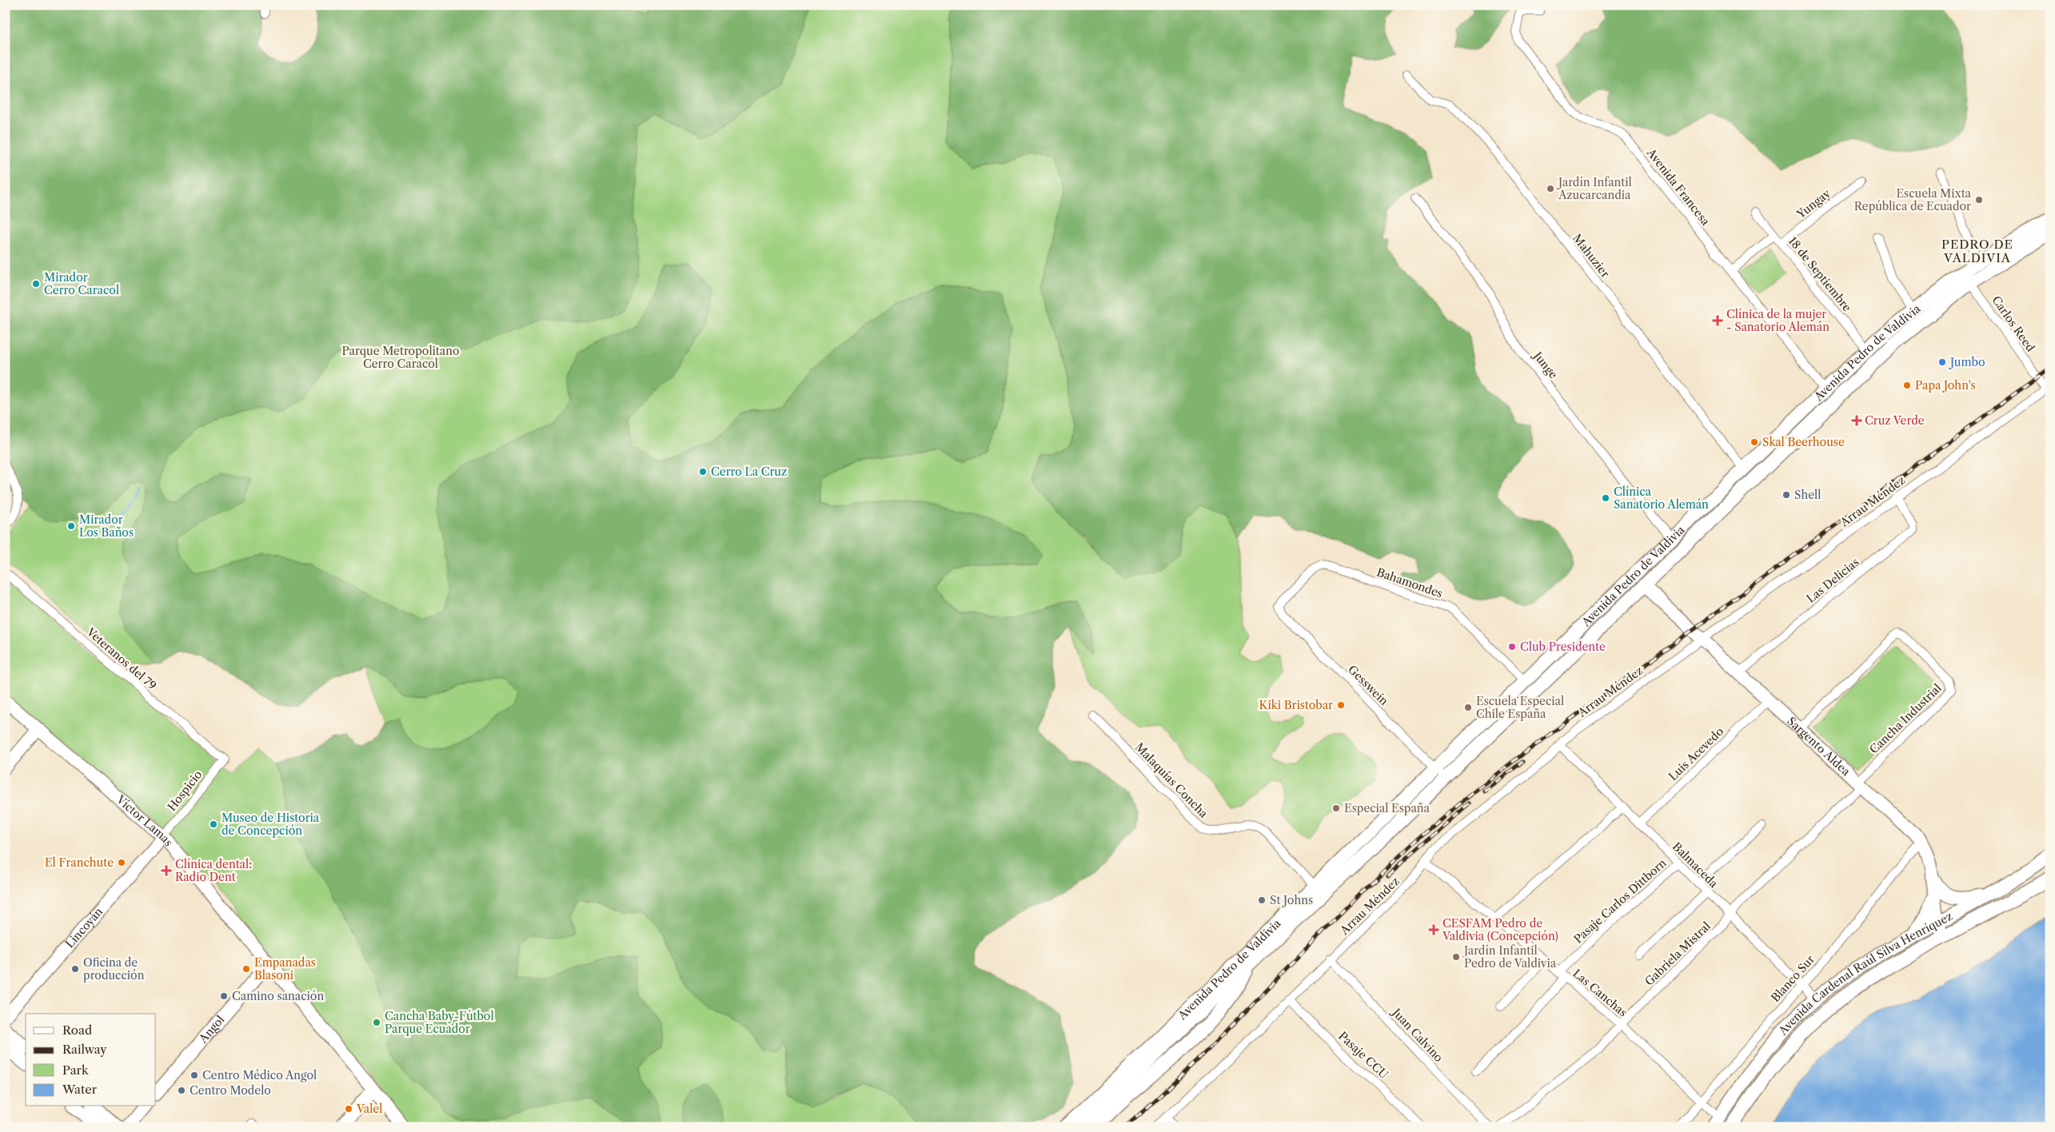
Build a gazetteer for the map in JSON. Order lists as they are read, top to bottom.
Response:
{
  "streets": {
    "main road": ["Avenida Pedro de Valdivia", "Víctor Lamas", "Avenida Cardenal Raúl Silva Henríquez"],
    "street": [
      "Avenida Francesa",
      "Yungay",
      "Mahuzier",
      "18 de Septiembre",
      "Carlos Reed",
      "Junge",
      "Arrau Méndez",
      "Las Delicias",
      "Bahamondes",
      "Veteranos del 79",
      "Gesswein",
      "Cancha Industrial",
      "Sargento Aldea",
      "Luis Acevedo",
      "Malaquías Concha",
      "Hospicio",
      "Balmaceda",
      "Pasaje Carlos Dittborn",
      "Lincoyán",
      "Gabriela Mistral",
      "Blanco Sur",
      "Las Canchas",
      "Angol",
      "Juan Calvino",
      "Pasaje CCU"
    ]
  },
  "crossings": [
    ["Avenida Francesa", "Avenida Pedro de Valdivia"],
    ["Yungay", "18 de Septiembre"],
    ["Mahuzier", "Avenida Pedro de Valdivia"],
    ["18 de Septiembre", "Avenida Pedro de Valdivia"],
    ["Carlos Reed", "Avenida Pedro de Valdivia"],
    ["Carlos Reed", "Arrau Méndez"],
    ["Avenida Pedro de Valdivia", "Junge"],
    ["Avenida Pedro de Valdivia", "Bahamondes"],
    ["Avenida Pedro de Valdivia", "Gesswein"],
    ["Avenida Pedro de Valdivia", "Sargento Aldea"],
    ["Avenida Pedro de Valdivia", "Malaquías Concha"],
    ["Arrau Méndez", "Las Delicias"],
    ["Arrau Méndez", "Sargento Aldea"],
    ["Arrau Méndez", "Balmaceda"],
    ["Arrau Méndez", "Las Canchas"],
    ["Arrau Méndez", "Juan Calvino"],
    ["Arrau Méndez", "Pasaje CCU"],
    ["Las Delicias", "Sargento Aldea"],
    ["Bahamondes", "Gesswein"],
    ["Veteranos del 79", "Hospicio"],
    ["Cancha Industrial", "Sargento Aldea"],
    ["Cancha Industrial", "Gabriela Mistral"],
    ["Sargento Aldea", "Luis Acevedo"],
    ["Sargento Aldea", "Gabriela Mistral"],
    ["Sargento Aldea", "Avenida Cardenal Raúl Silva Henríquez"],
    ["Sargento Aldea", "Blanco Sur"],
    ["Luis Acevedo", "Balmaceda"],
    ["Hospicio", "Víctor Lamas"],
    ["Hospicio", "Lincoyán"],
    ["Víctor Lamas", "Lincoyán"],
    ["Víctor Lamas", "Angol"],
    ["Balmaceda", "Pasaje Carlos Dittborn"],
    ["Balmaceda", "Gabriela Mistral"],
    ["Balmaceda", "Avenida Cardenal Raúl Silva Henríquez"],
    ["Balmaceda", "Blanco Sur"],
    ["Pasaje Carlos Dittborn", "Las Canchas"],
    ["Gabriela Mistral", "Las Canchas"],
    ["Avenida Cardenal Raúl Silva Henríquez", "Las Canchas"],
    ["Blanco Sur", "Las Canchas"]
  ],
  "districts": ["PEDRO DE VALDIVIA"],
  "parks": ["Parque Metropolitano Cerro Caracol"],
  "places": {
    "other": [
      "Jardín Infantil Azucarcandia",
      "Escuela Mixta República de Ecuador",
      "Mirador Cerro Caracol",
      "Jumbo",
      "Papa John's",
      "Skal Beerhouse",
      "Cerro La Cruz",
      "Shell",
      "Clínica Sanatorio Alemán",
      "Mirador Los Baños",
      "Club Presidente",
      "Kiki Bristobar",
      "Escuela Especial Chile España",
      "Especial España",
      "Museo de Historia de Concepción",
      "El Franchute",
      "St Johns",
      "Jardín Infantil Pedro de Valdivia",
      "Oficina de producción",
      "Empanadas Blasoni",
      "Camino sanación",
      "Cancha Baby-Fútbol Parque Ecuador",
      "Centro Médico Angol",
      "Centro Modelo",
      "Valel"
    ],
    "health": [
      "Clínica de la mujer - Sanatorio Alemán",
      "Cruz Verde",
      "Clínica dental: Radio Dent",
      "CESFAM Pedro de Valdivia (Concepción)"
    ]
  },
  "legend": [
    "Road",
    "Railway",
    "Park",
    "Water"
  ]
}
